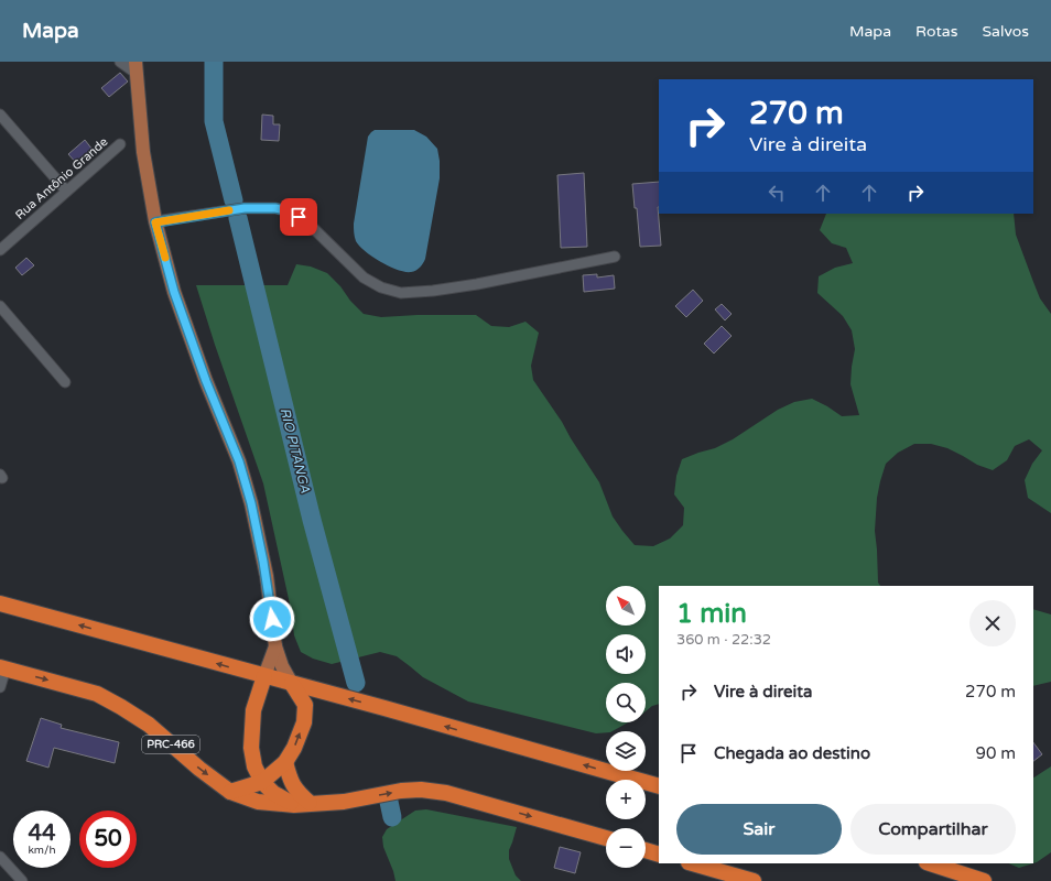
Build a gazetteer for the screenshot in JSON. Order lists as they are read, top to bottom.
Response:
{
  "streets": {
    "highway": ["PRC-466"],
    "street": ["Rua Antônio Grande"]
  },
  "water": ["RIO PITANGA"],
  "north": "top left",
  "page": {
    "header": "Mapa",
    "nav": ["Mapa", "Rotas", "Salvos"],
    "turn": ["270 m", "Vire à direita"],
    "map_buttons": ["+", "−"],
    "heading": ["1 min", "360 m · 22:32"],
    "list": [
      {
        "name": "Vire à direita",
        "value": "270 m"
      },
      {
        "name": "Chegada ao destino",
        "value": "90 m"
      }
    ],
    "buttons": ["Sair", "Compartilhar"],
    "speed": "44 km/h",
    "limit": "50"
  }
}
